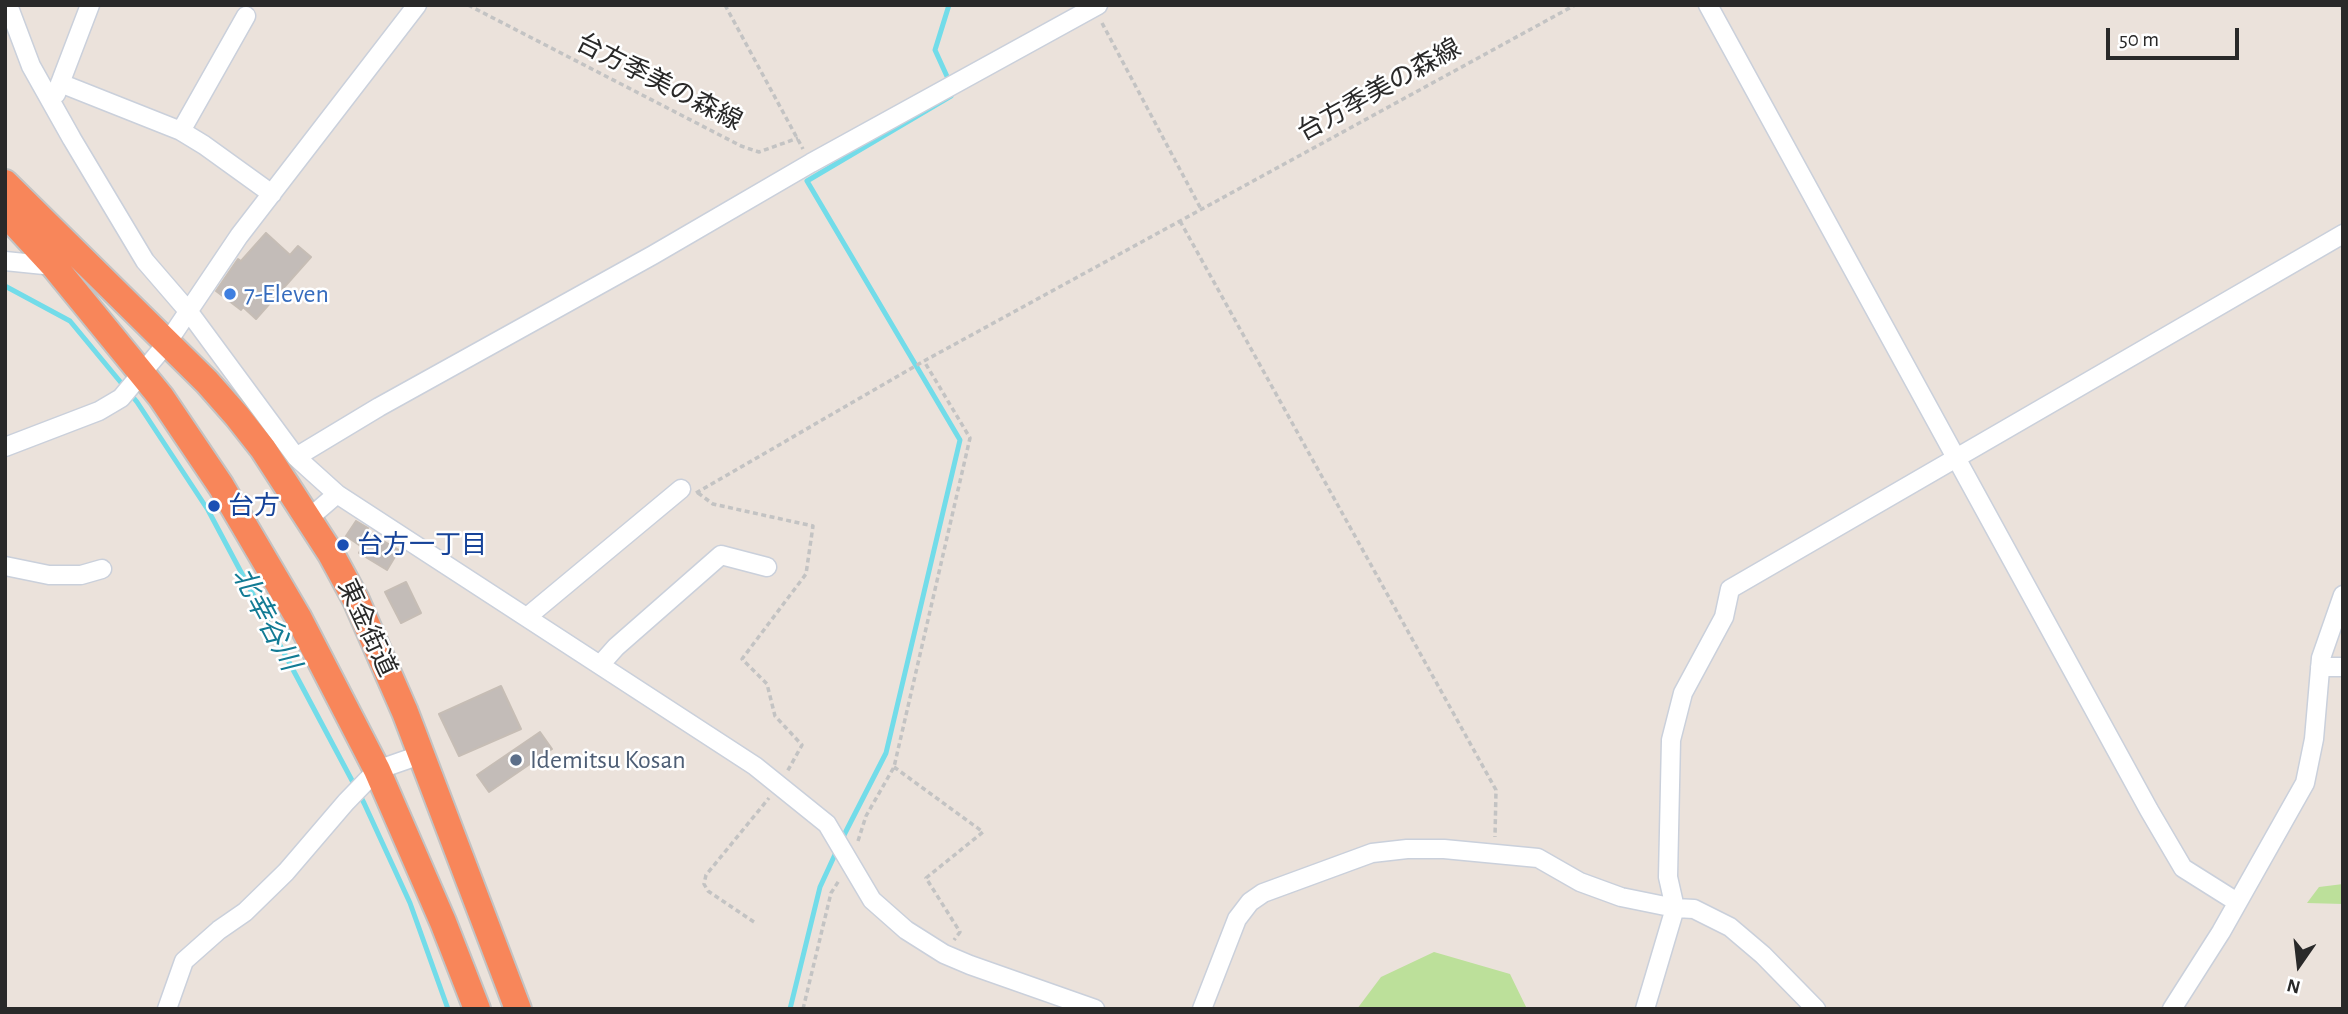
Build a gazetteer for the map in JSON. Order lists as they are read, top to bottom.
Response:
{
  "streets": {
    "highway": ["東金街道"],
    "path": ["台方季美の森線"]
  },
  "water": ["北幸谷川"],
  "places": [
    "7-Eleven",
    "台方",
    "台方一丁目",
    "Idemitsu Kosan"
  ],
  "scale_bar": "50 m",
  "north": "bottom"
}
